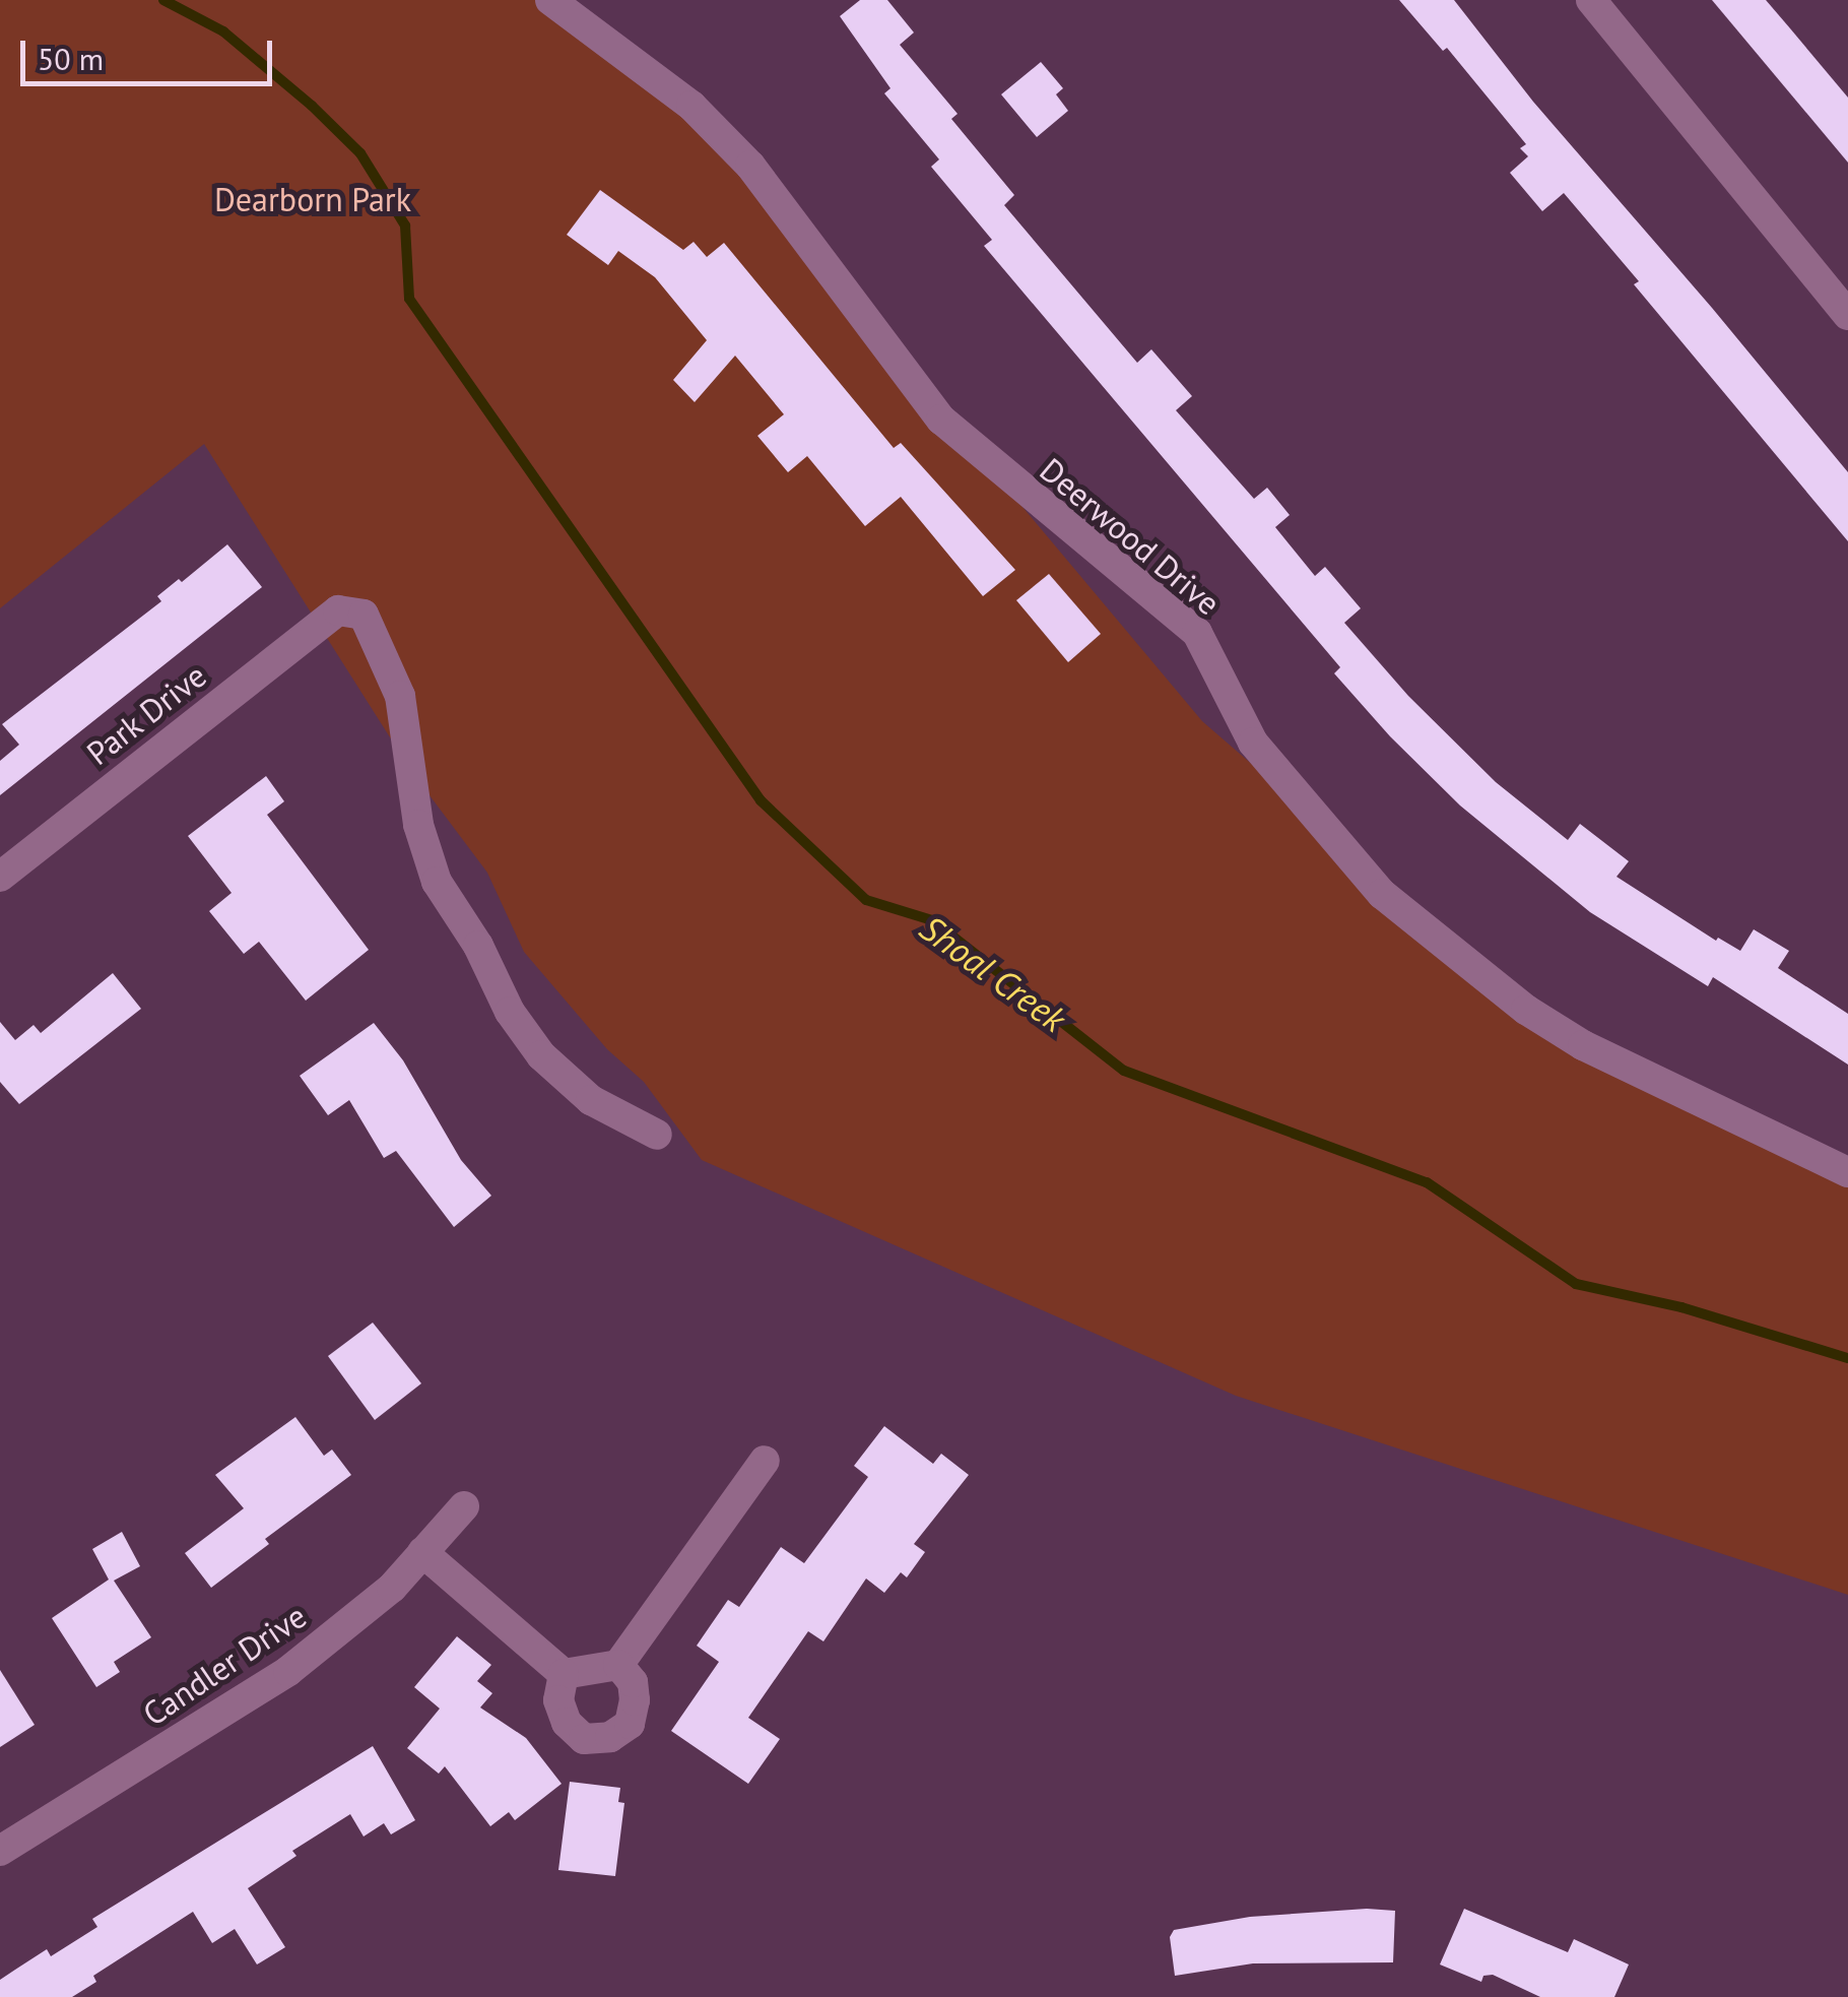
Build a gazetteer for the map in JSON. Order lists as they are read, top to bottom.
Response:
{
  "streets": {
    "street": ["Deerwood Drive", "Park Drive", "Candler Drive"]
  },
  "water": ["Shoal Creek"],
  "parks": ["Dearborn Park"],
  "scale_bar": "50 m"
}
